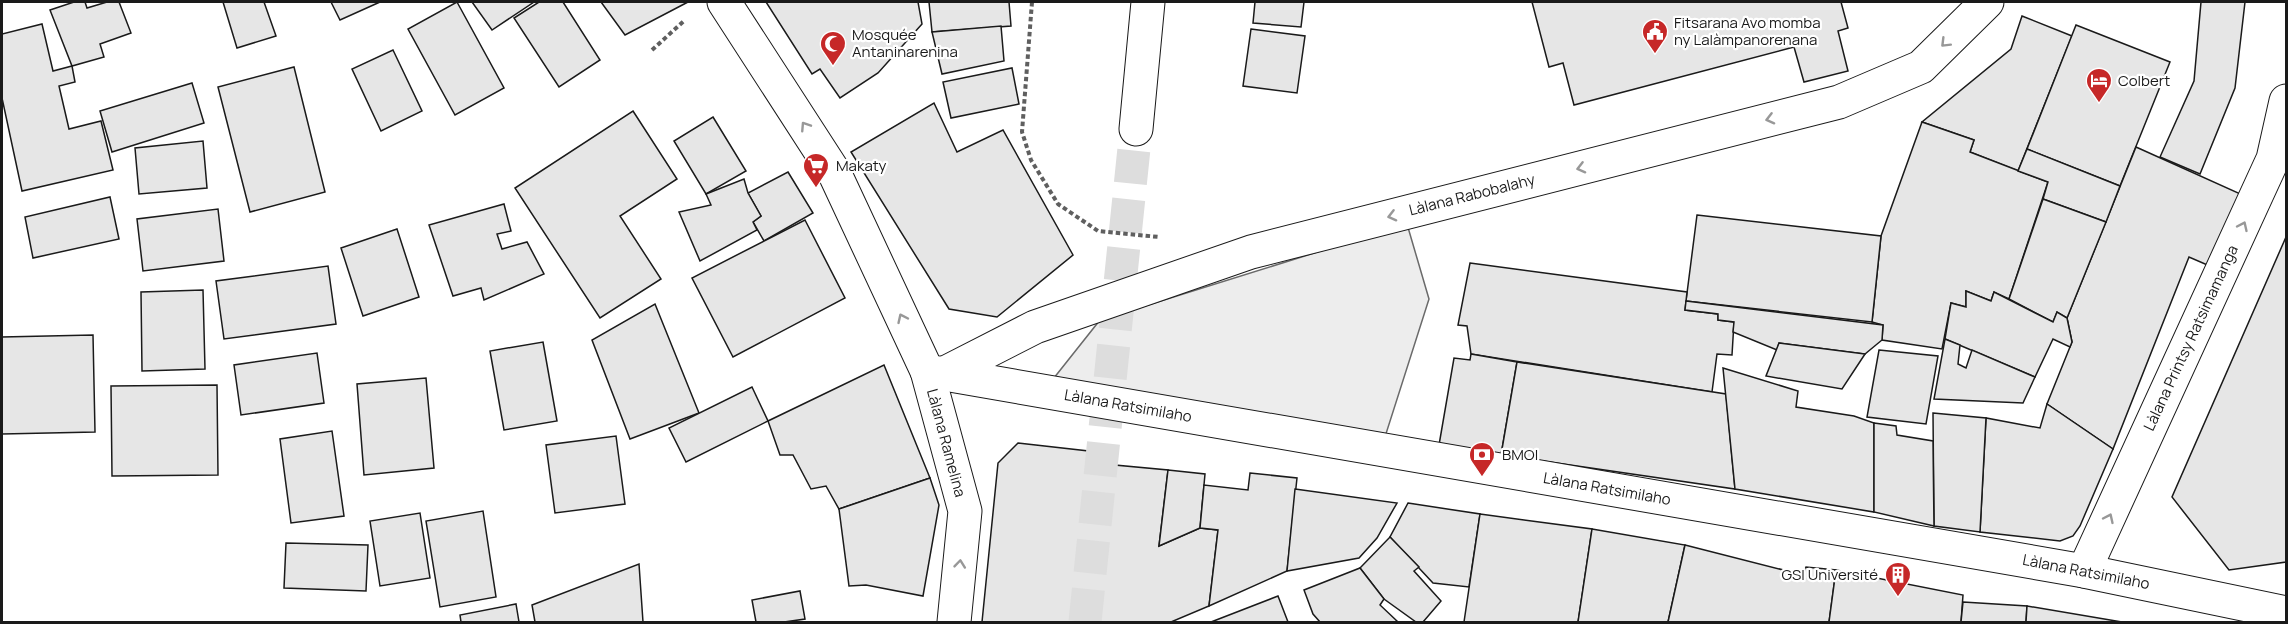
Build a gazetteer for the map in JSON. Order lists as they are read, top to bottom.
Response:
{
  "streets": {
    "street": [
      "Làlana Rabobalahy",
      "Làlana Printsy Ratsimamanga",
      "Làlana Ratsimilaho",
      "Làlana Ramelina"
    ]
  },
  "crossings": [
    ["Làlana Rabobalahy", "Làlana Ratsimilaho"],
    ["Làlana Rabobalahy", "Làlana Ramelina"],
    ["Làlana Printsy Ratsimamanga", "Làlana Ratsimilaho"],
    ["Làlana Ratsimilaho", "Làlana Ramelina"]
  ],
  "one_way": ["Làlana Rabobalahy", "Làlana Printsy Ratsimamanga", "Làlana Ramelina"],
  "places": {
    "public building": ["Fitsarana Avo momba ny Lalàmpanorenana"],
    "mosque": ["Mosquée Antaninarenina"],
    "hotel": ["Colbert"],
    "supermarket": ["Makaty"],
    "bank": ["BMOI"],
    "building": ["GSI Université"]
  }
}
